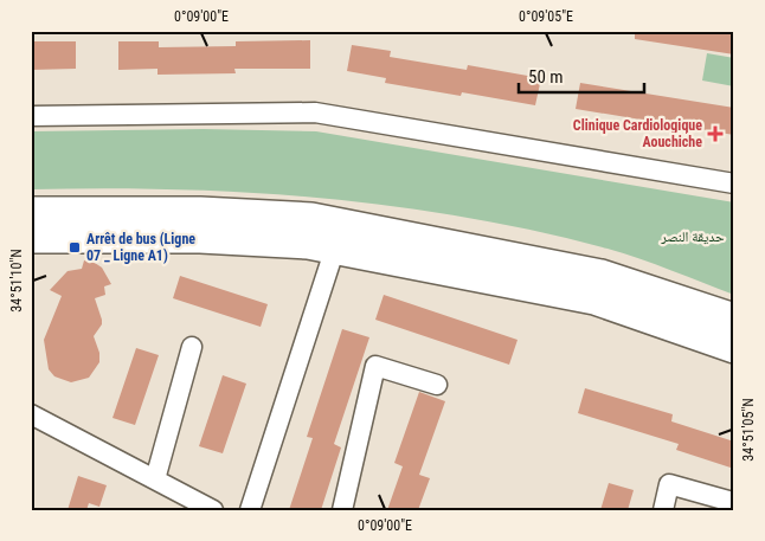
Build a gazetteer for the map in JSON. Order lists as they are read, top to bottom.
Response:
{
  "parks": ["حديقة النصر"],
  "places": {
    "health": ["Clinique Cardiologique Aouchiche"],
    "transit": ["Arrêt de bus (Ligne 07 _ Ligne A1)"]
  },
  "scale_bar": "50 m",
  "coordinates": [
    "0°09'00\"E",
    "0°09'05\"E",
    "34°51'10\"N",
    "34°51'05\"N"
  ]
}
